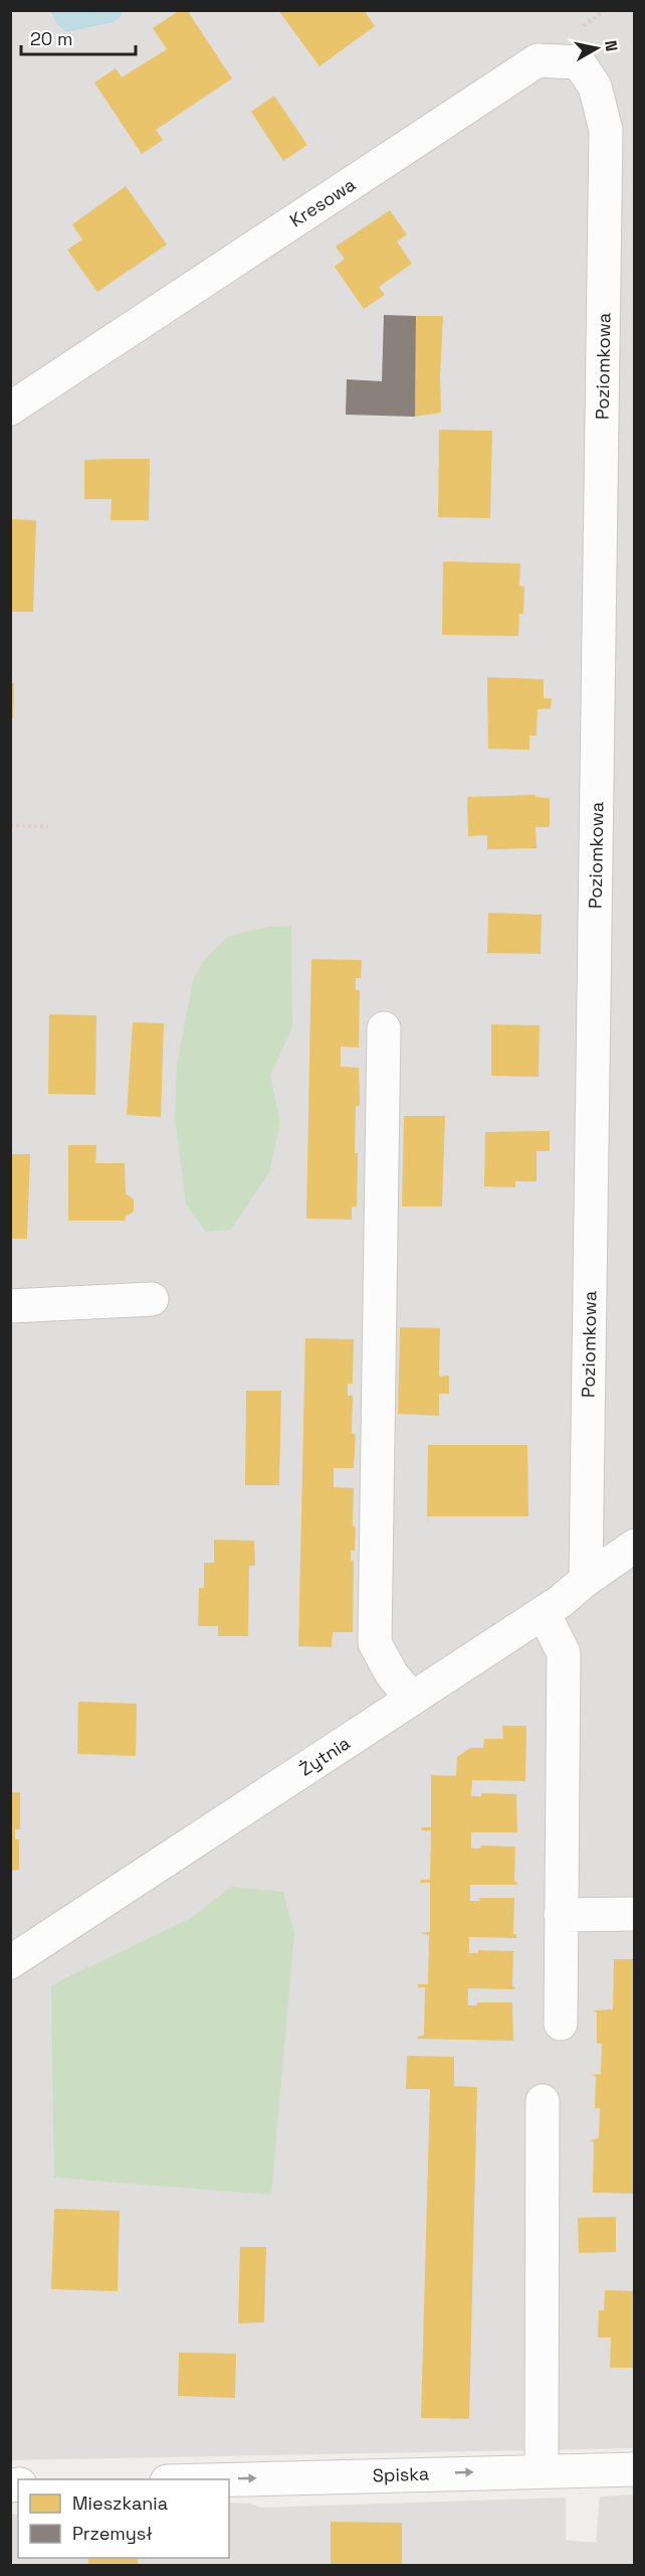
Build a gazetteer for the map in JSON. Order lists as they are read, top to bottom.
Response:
{
  "streets": {
    "street": [
      "Kresowa",
      "Poziomkowa",
      "Żytnia",
      "Spiska"
    ]
  },
  "crossings": [
    ["Kresowa", "Poziomkowa"],
    ["Poziomkowa", "Żytnia"]
  ],
  "one_way": ["Spiska"],
  "legend": ["Mieszkania", "Przemysł"],
  "scale_bar": "20 m",
  "north": "right"
}
